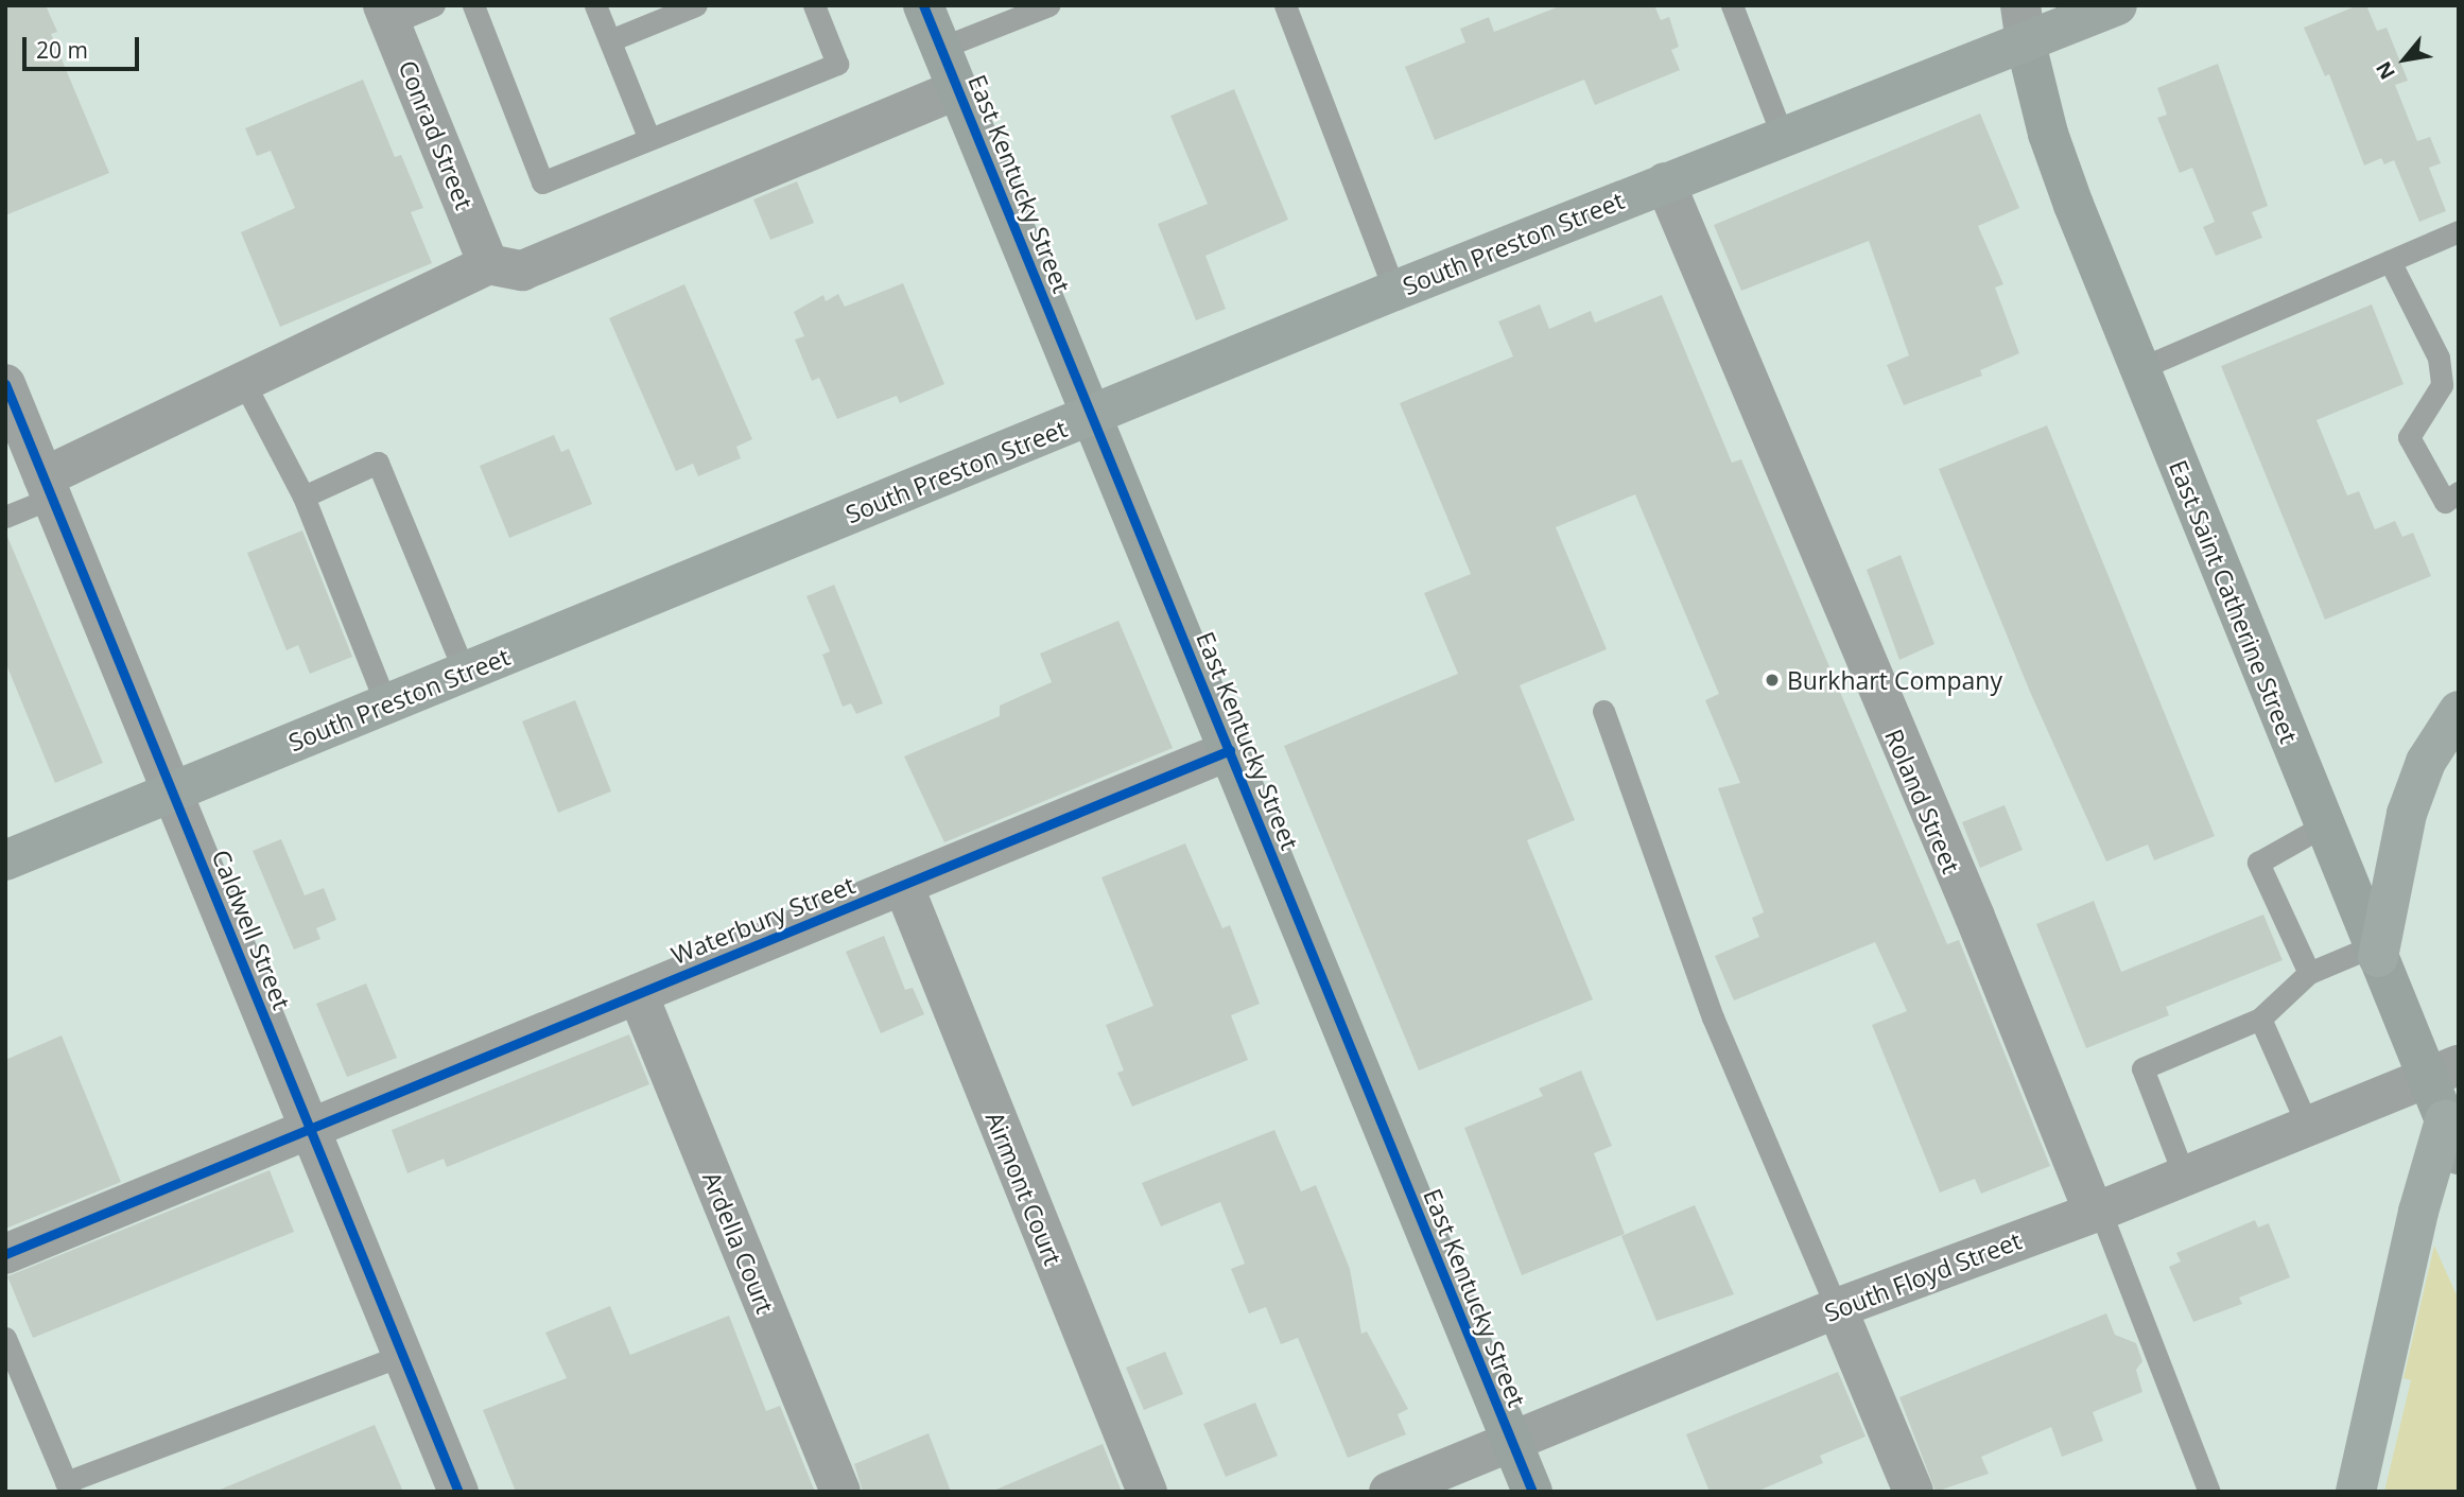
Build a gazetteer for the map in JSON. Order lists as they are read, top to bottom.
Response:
{
  "streets": {
    "main road": ["South Preston Street"],
    "street": [
      "Conrad Street",
      "East Kentucky Street",
      "East Saint Catherine Street",
      "Roland Street",
      "Waterbury Street",
      "Caldwell Street",
      "Airmont Court",
      "Ardella Court",
      "South Floyd Street"
    ]
  },
  "crossings": [
    ["East Kentucky Street", "South Preston Street"],
    ["East Kentucky Street", "Waterbury Street"],
    ["East Kentucky Street", "South Floyd Street"],
    ["South Preston Street", "East Saint Catherine Street"],
    ["South Preston Street", "Roland Street"],
    ["South Preston Street", "Caldwell Street"],
    ["East Saint Catherine Street", "South Floyd Street"],
    ["Roland Street", "South Floyd Street"],
    ["Waterbury Street", "Caldwell Street"],
    ["Waterbury Street", "Airmont Court"],
    ["Waterbury Street", "Ardella Court"]
  ],
  "places": ["Burkhart Company"],
  "scale_bar": "20 m",
  "north": "bottom left"
}
